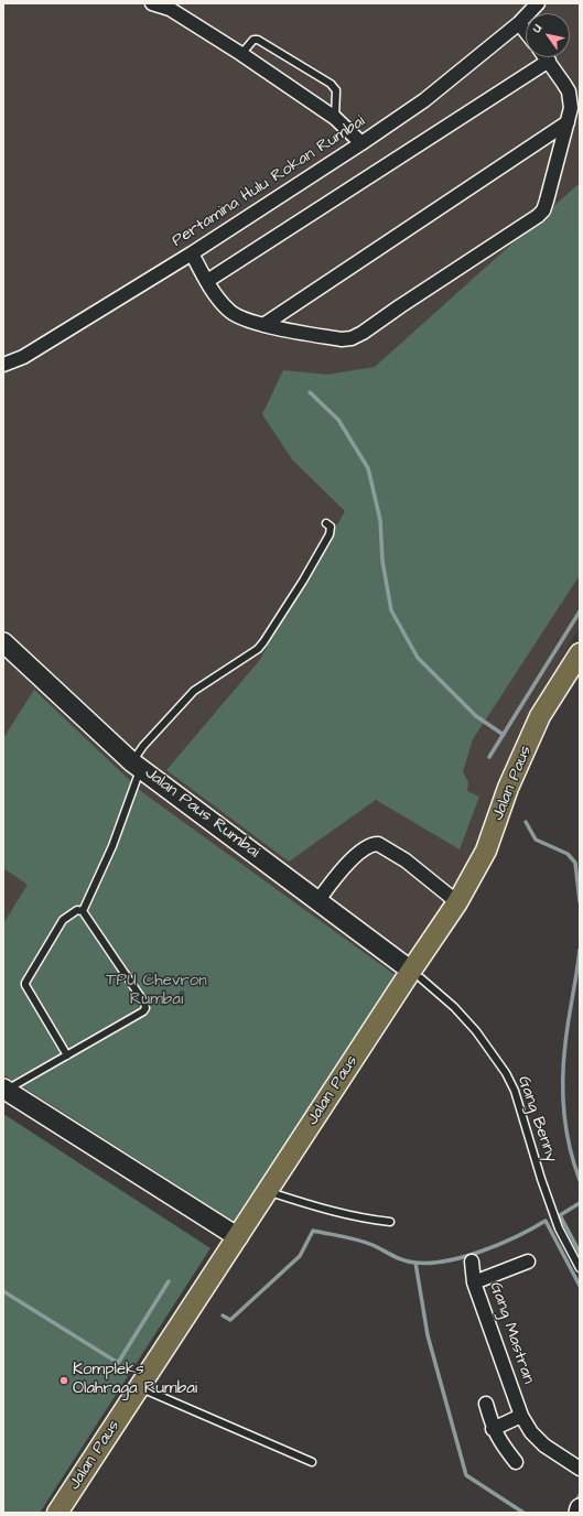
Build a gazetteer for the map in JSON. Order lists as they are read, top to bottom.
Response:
{
  "streets": {
    "main road": ["Jalan Paus"],
    "street": ["Pertamina Hulu Rokan Rumbai", "Jalan Paus Rumbai", "Gang Mastran"],
    "lane": ["Gang Benny"]
  },
  "crossings": [
    ["Jalan Paus", "Jalan Paus Rumbai"],
    ["Jalan Paus", "Gang Benny"],
    ["Jalan Paus Rumbai", "Gang Benny"]
  ],
  "parks": ["TPU Chevron Rumbai"],
  "places": ["Kompleks Olahraga Rumbai"],
  "north": "top left"
}
